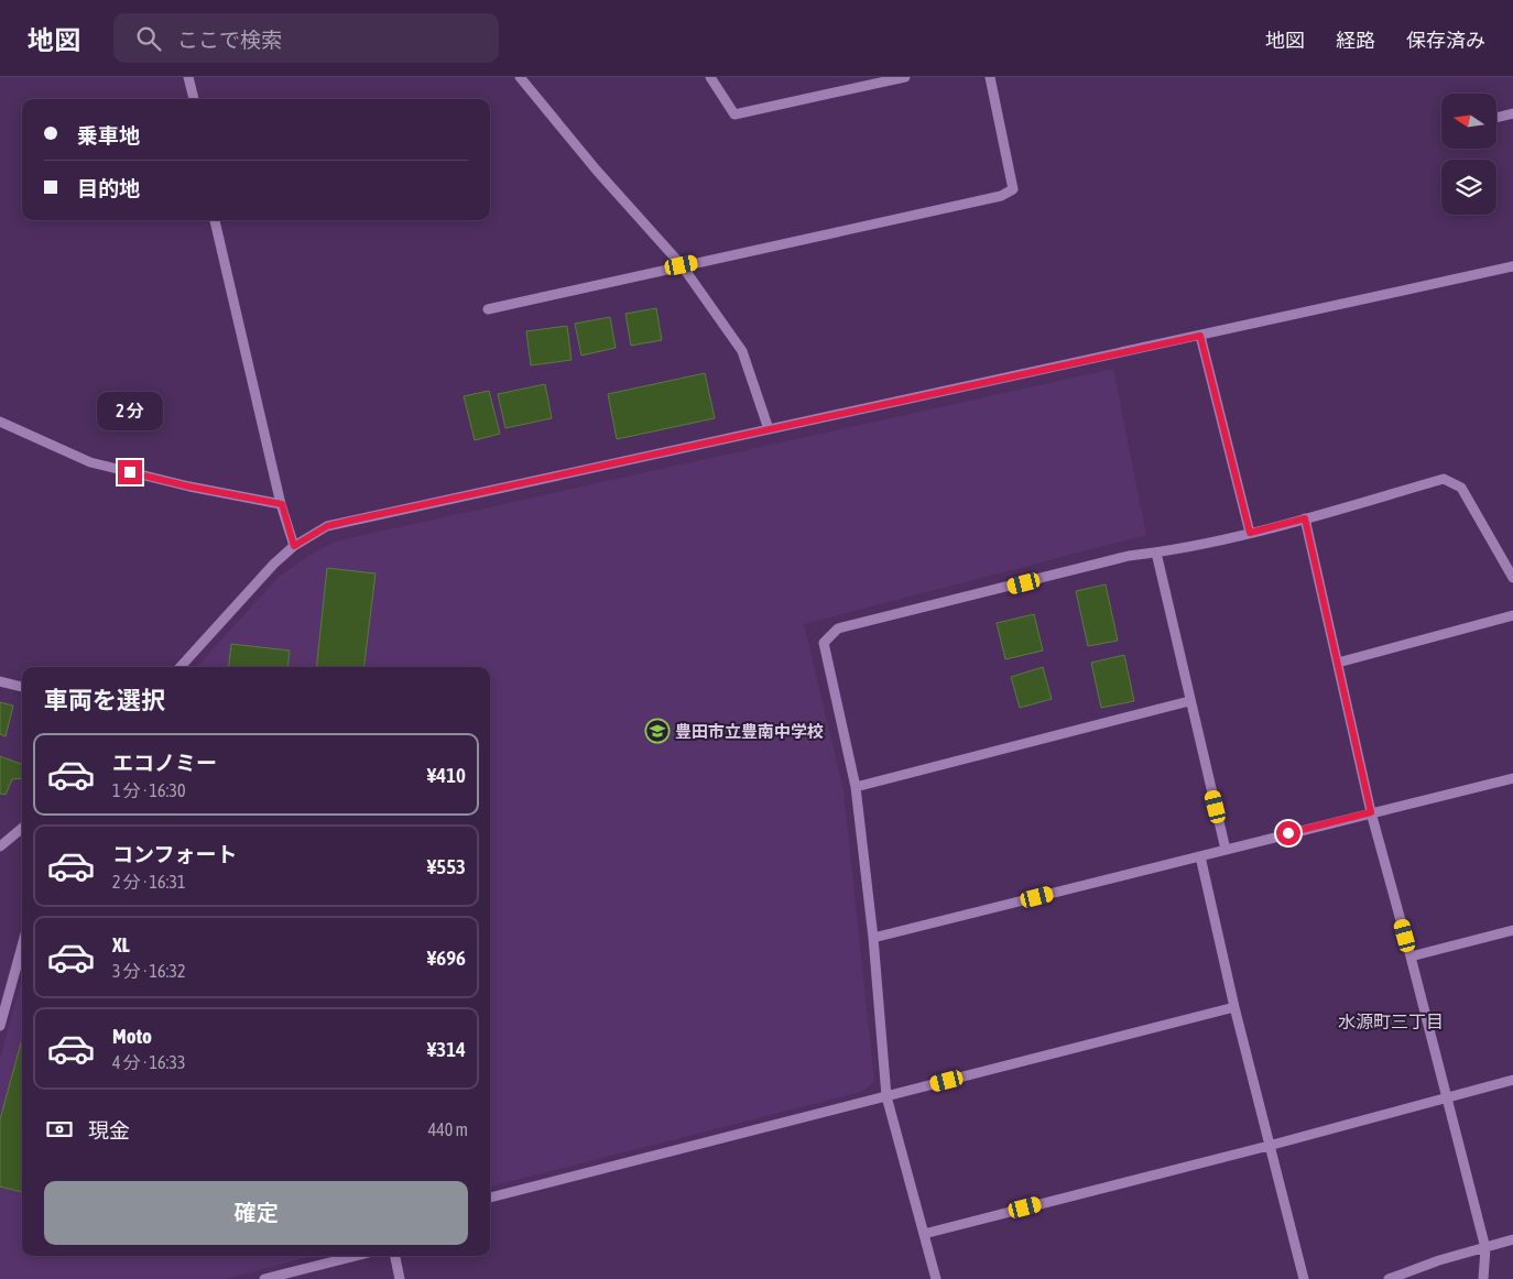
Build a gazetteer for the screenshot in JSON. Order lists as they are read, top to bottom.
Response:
{
  "districts": ["水源町三丁目"],
  "places": {
    "school or university": ["豊田市立豊南中学校"]
  },
  "north": "left",
  "page": {
    "header": "地図",
    "search": "ここで検索",
    "nav": ["地図", "経路", "保存済み"],
    "banner": ["乗車地", "目的地"],
    "bubble": "2 分",
    "heading": "車両を選択",
    "list": [
      {
        "name": "エコノミー",
        "note": "1 分 · 16:30",
        "value": "¥410"
      },
      {
        "name": "コンフォート",
        "note": "2 分 · 16:31",
        "value": "¥553"
      },
      {
        "name": "XL",
        "note": "3 分 · 16:32",
        "value": "¥696"
      },
      {
        "name": "Moto",
        "note": "4 分 · 16:33",
        "value": "¥314"
      }
    ],
    "pay": ["現金", "440 m"],
    "buttons": "確定"
  }
}
